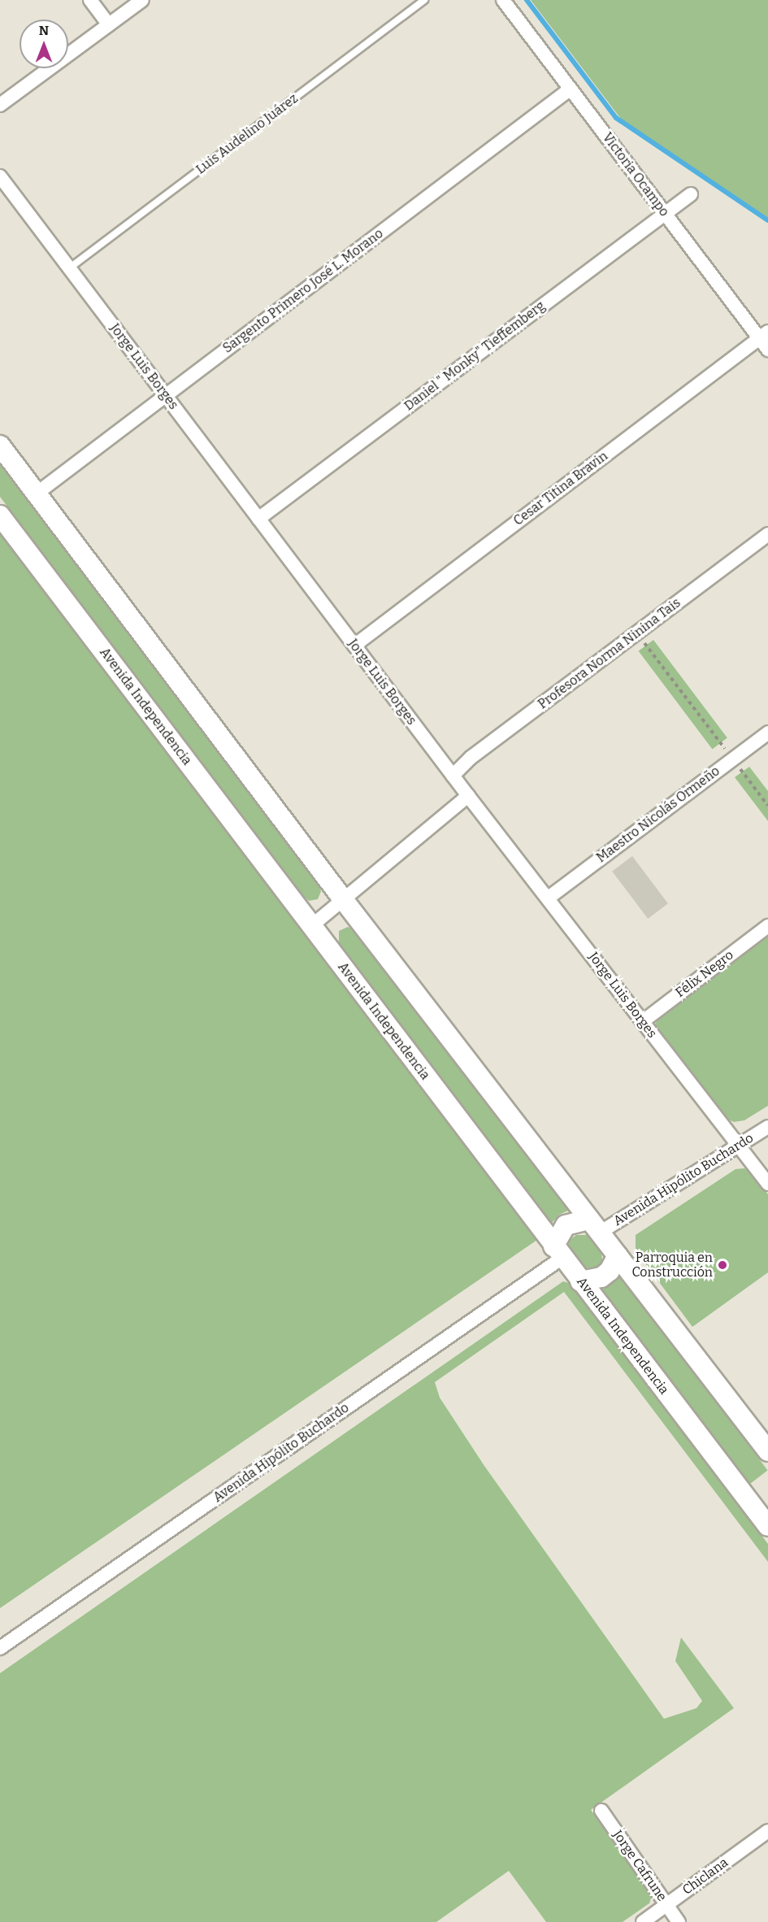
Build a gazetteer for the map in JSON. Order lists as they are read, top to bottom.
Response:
{
  "streets": {
    "main road": ["Avenida Independencia"],
    "street": [
      "Victoria Ocampo",
      "Sargento Primero José L. Morano",
      "Daniel \" Monky\" Tieffemberg",
      "Jorge Luis Borges",
      "Cesar Titina Bravin",
      "Profesora Norma Ninina Tais",
      "Maestro Nicolás Ormeño",
      "Félix Negro",
      "Avenida Hipólito Buchardo",
      "Jorge Cafrune",
      "Chiclana"
    ],
    "lane": ["Luis Audelino Juárez"]
  },
  "crossings": [
    ["Luis Audelino Juárez", "Jorge Luis Borges"],
    ["Victoria Ocampo", "Sargento Primero José L. Morano"],
    ["Victoria Ocampo", "Daniel \" Monky\" Tieffemberg"],
    ["Victoria Ocampo", "Cesar Titina Bravin"],
    ["Sargento Primero José L. Morano", "Jorge Luis Borges"],
    ["Daniel \" Monky\" Tieffemberg", "Jorge Luis Borges"],
    ["Jorge Luis Borges", "Cesar Titina Bravin"],
    ["Jorge Luis Borges", "Profesora Norma Ninina Tais"],
    ["Jorge Luis Borges", "Maestro Nicolás Ormeño"],
    ["Jorge Luis Borges", "Félix Negro"],
    ["Jorge Luis Borges", "Avenida Hipólito Buchardo"],
    ["Avenida Independencia", "Avenida Hipólito Buchardo"],
    ["Jorge Cafrune", "Chiclana"]
  ],
  "places": ["Parroquia en Construcción"],
  "north": "top"
}
